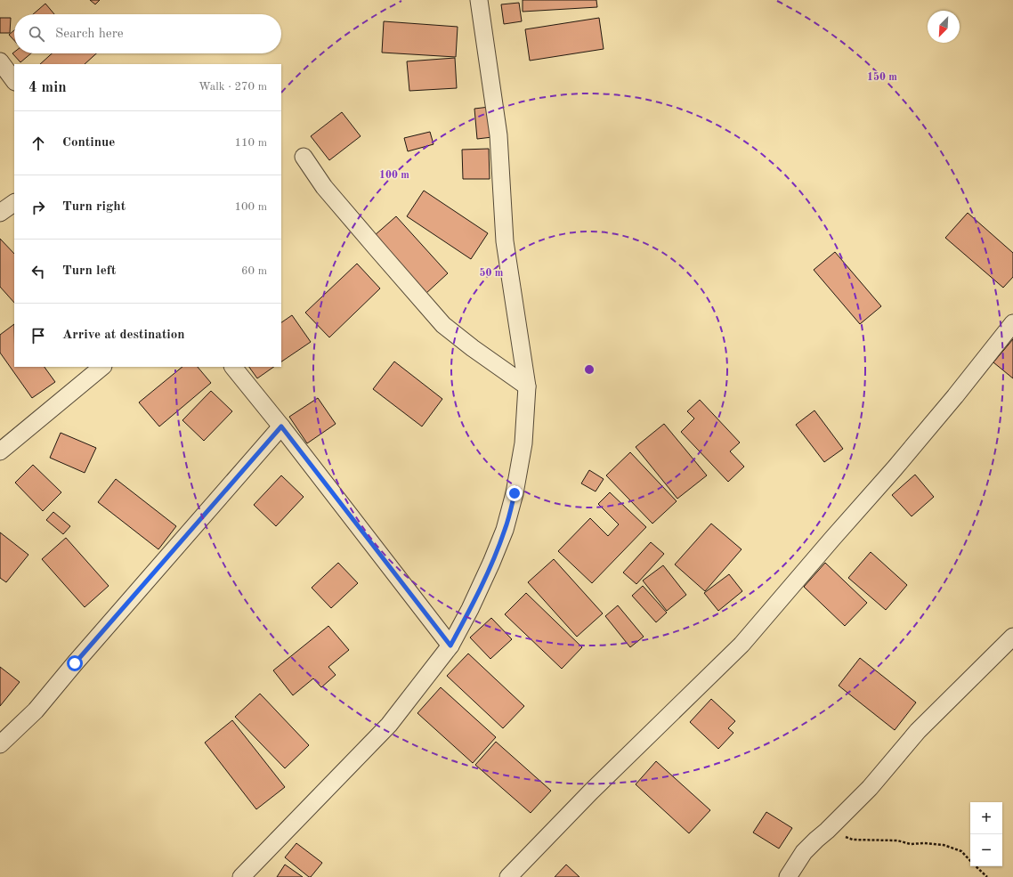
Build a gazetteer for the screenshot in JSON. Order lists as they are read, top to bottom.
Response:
{
  "north": "bottom left",
  "page": {
    "search": "Search here",
    "heading": ["4 min", "Walk · 270 m"],
    "list": [
      ["Continue", "110 m"],
      ["Turn right", "100 m"],
      ["Turn left", "60 m"],
      "Arrive at destination"
    ],
    "map_buttons": ["+", "−"]
  },
  "rings": ["150 m", "100 m", "50 m"]
}
